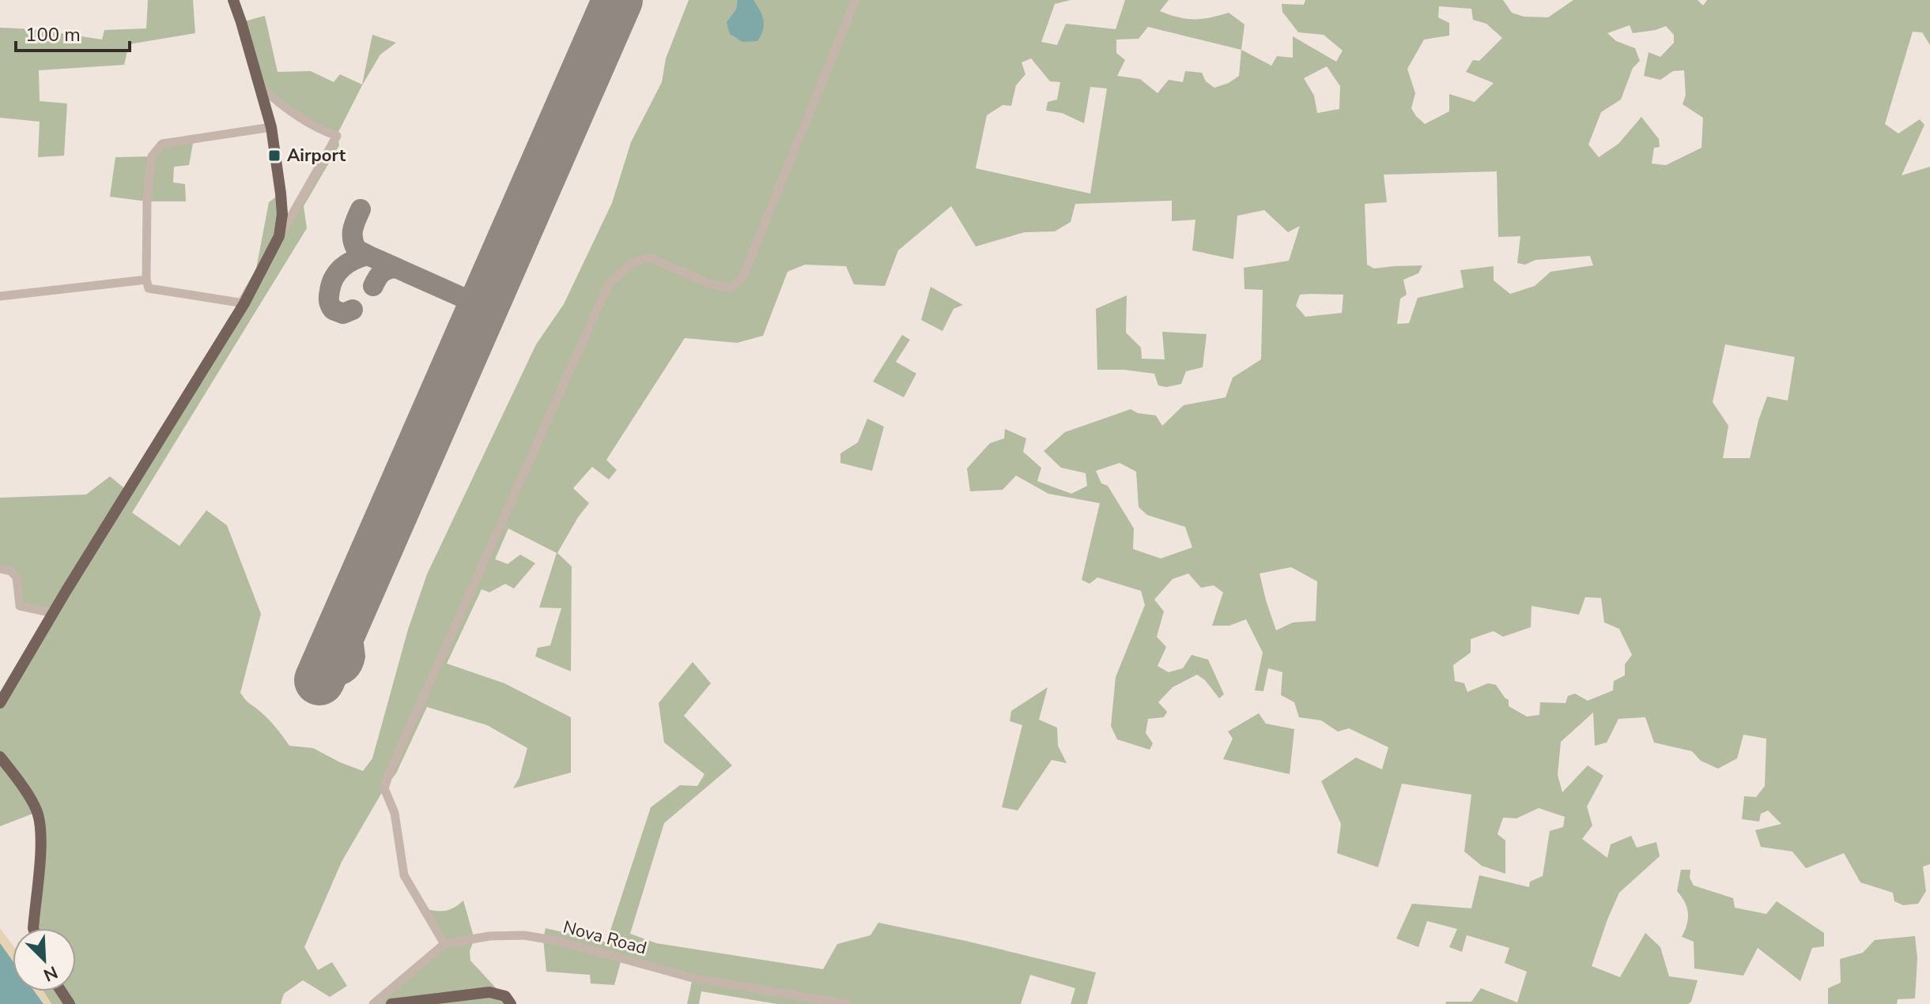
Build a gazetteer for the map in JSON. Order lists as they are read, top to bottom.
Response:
{
  "streets": {
    "street": ["Nova Road"]
  },
  "places": {
    "transit": ["Airport"]
  },
  "scale_bar": "100 m",
  "north": "bottom right"
}
